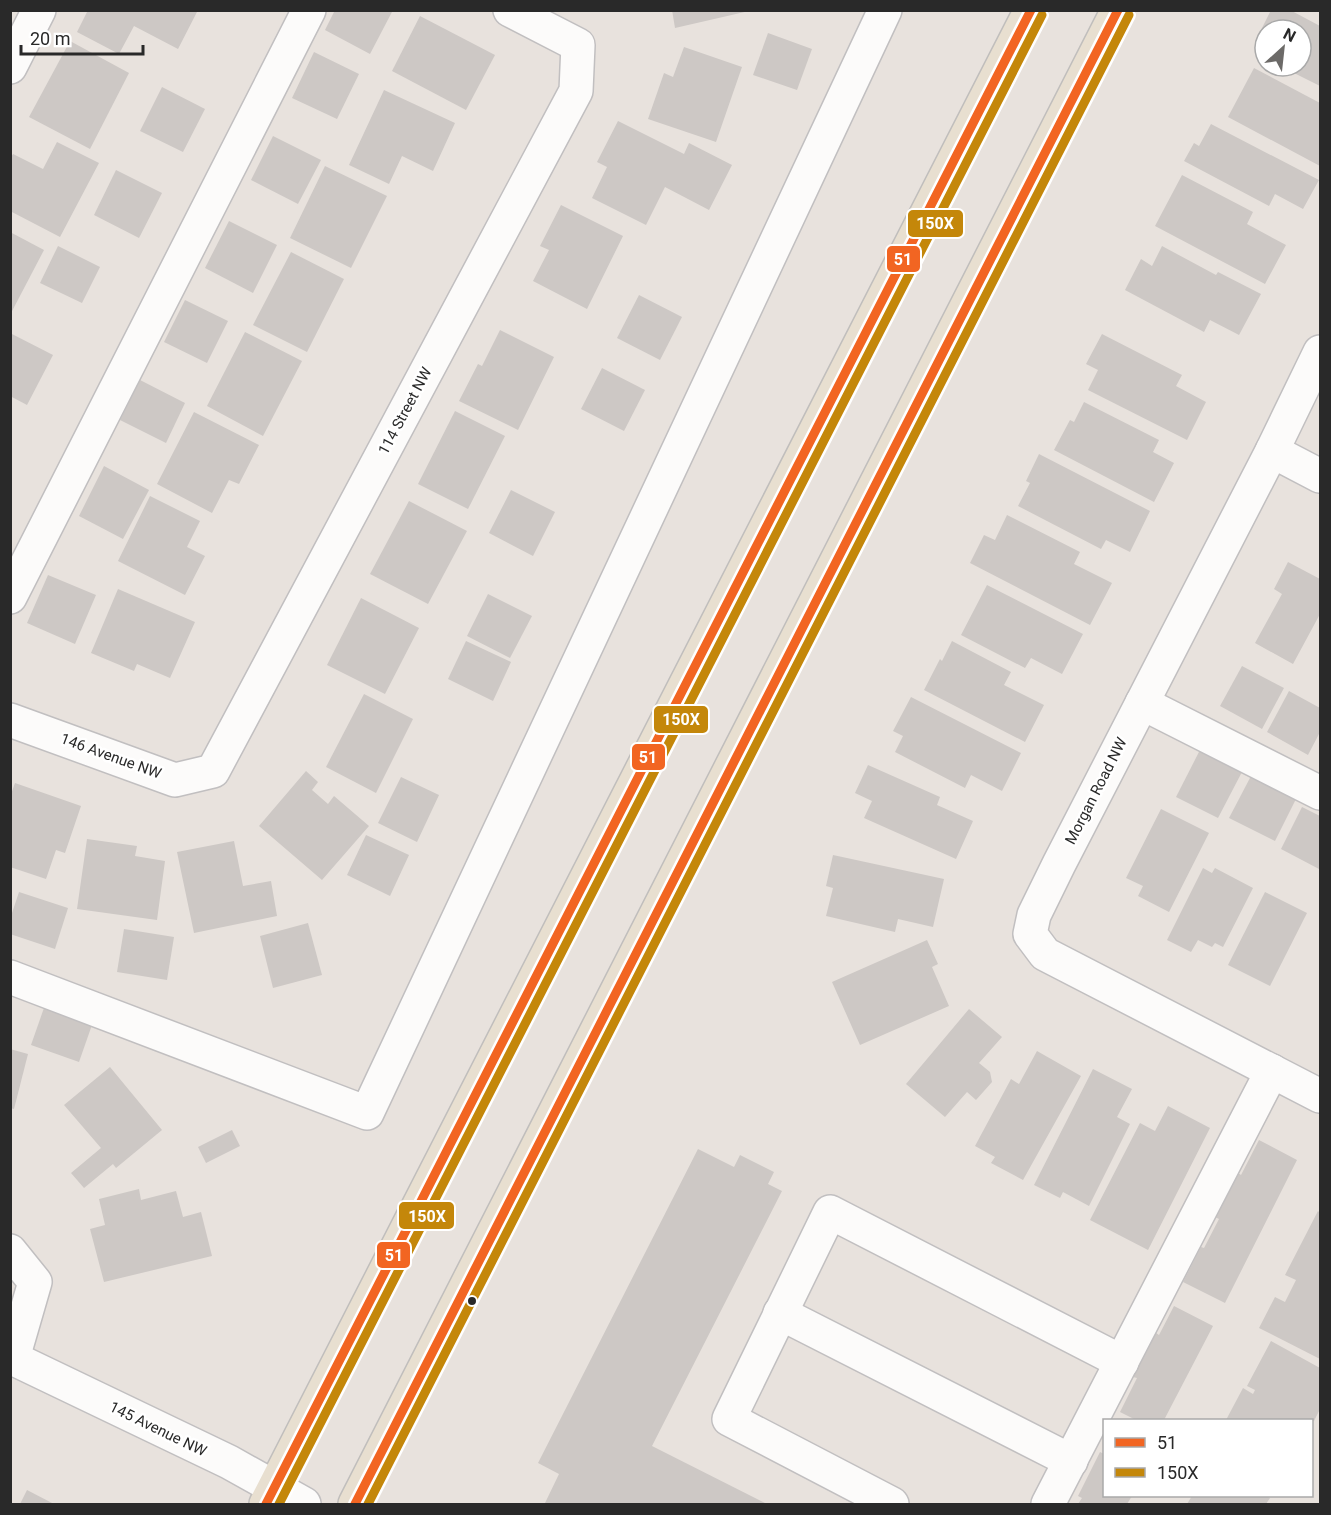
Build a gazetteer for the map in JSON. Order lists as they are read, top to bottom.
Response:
{
  "streets": {
    "street": [
      "114 Street NW",
      "146 Avenue NW",
      "Morgan Road NW",
      "145 Avenue NW"
    ]
  },
  "crossings": [
    ["114 Street NW", "146 Avenue NW"]
  ],
  "lines": ["transit line 51", "transit line 150X"],
  "legend": ["51", "150X"],
  "scale_bar": "20 m",
  "north": "top right"
}
